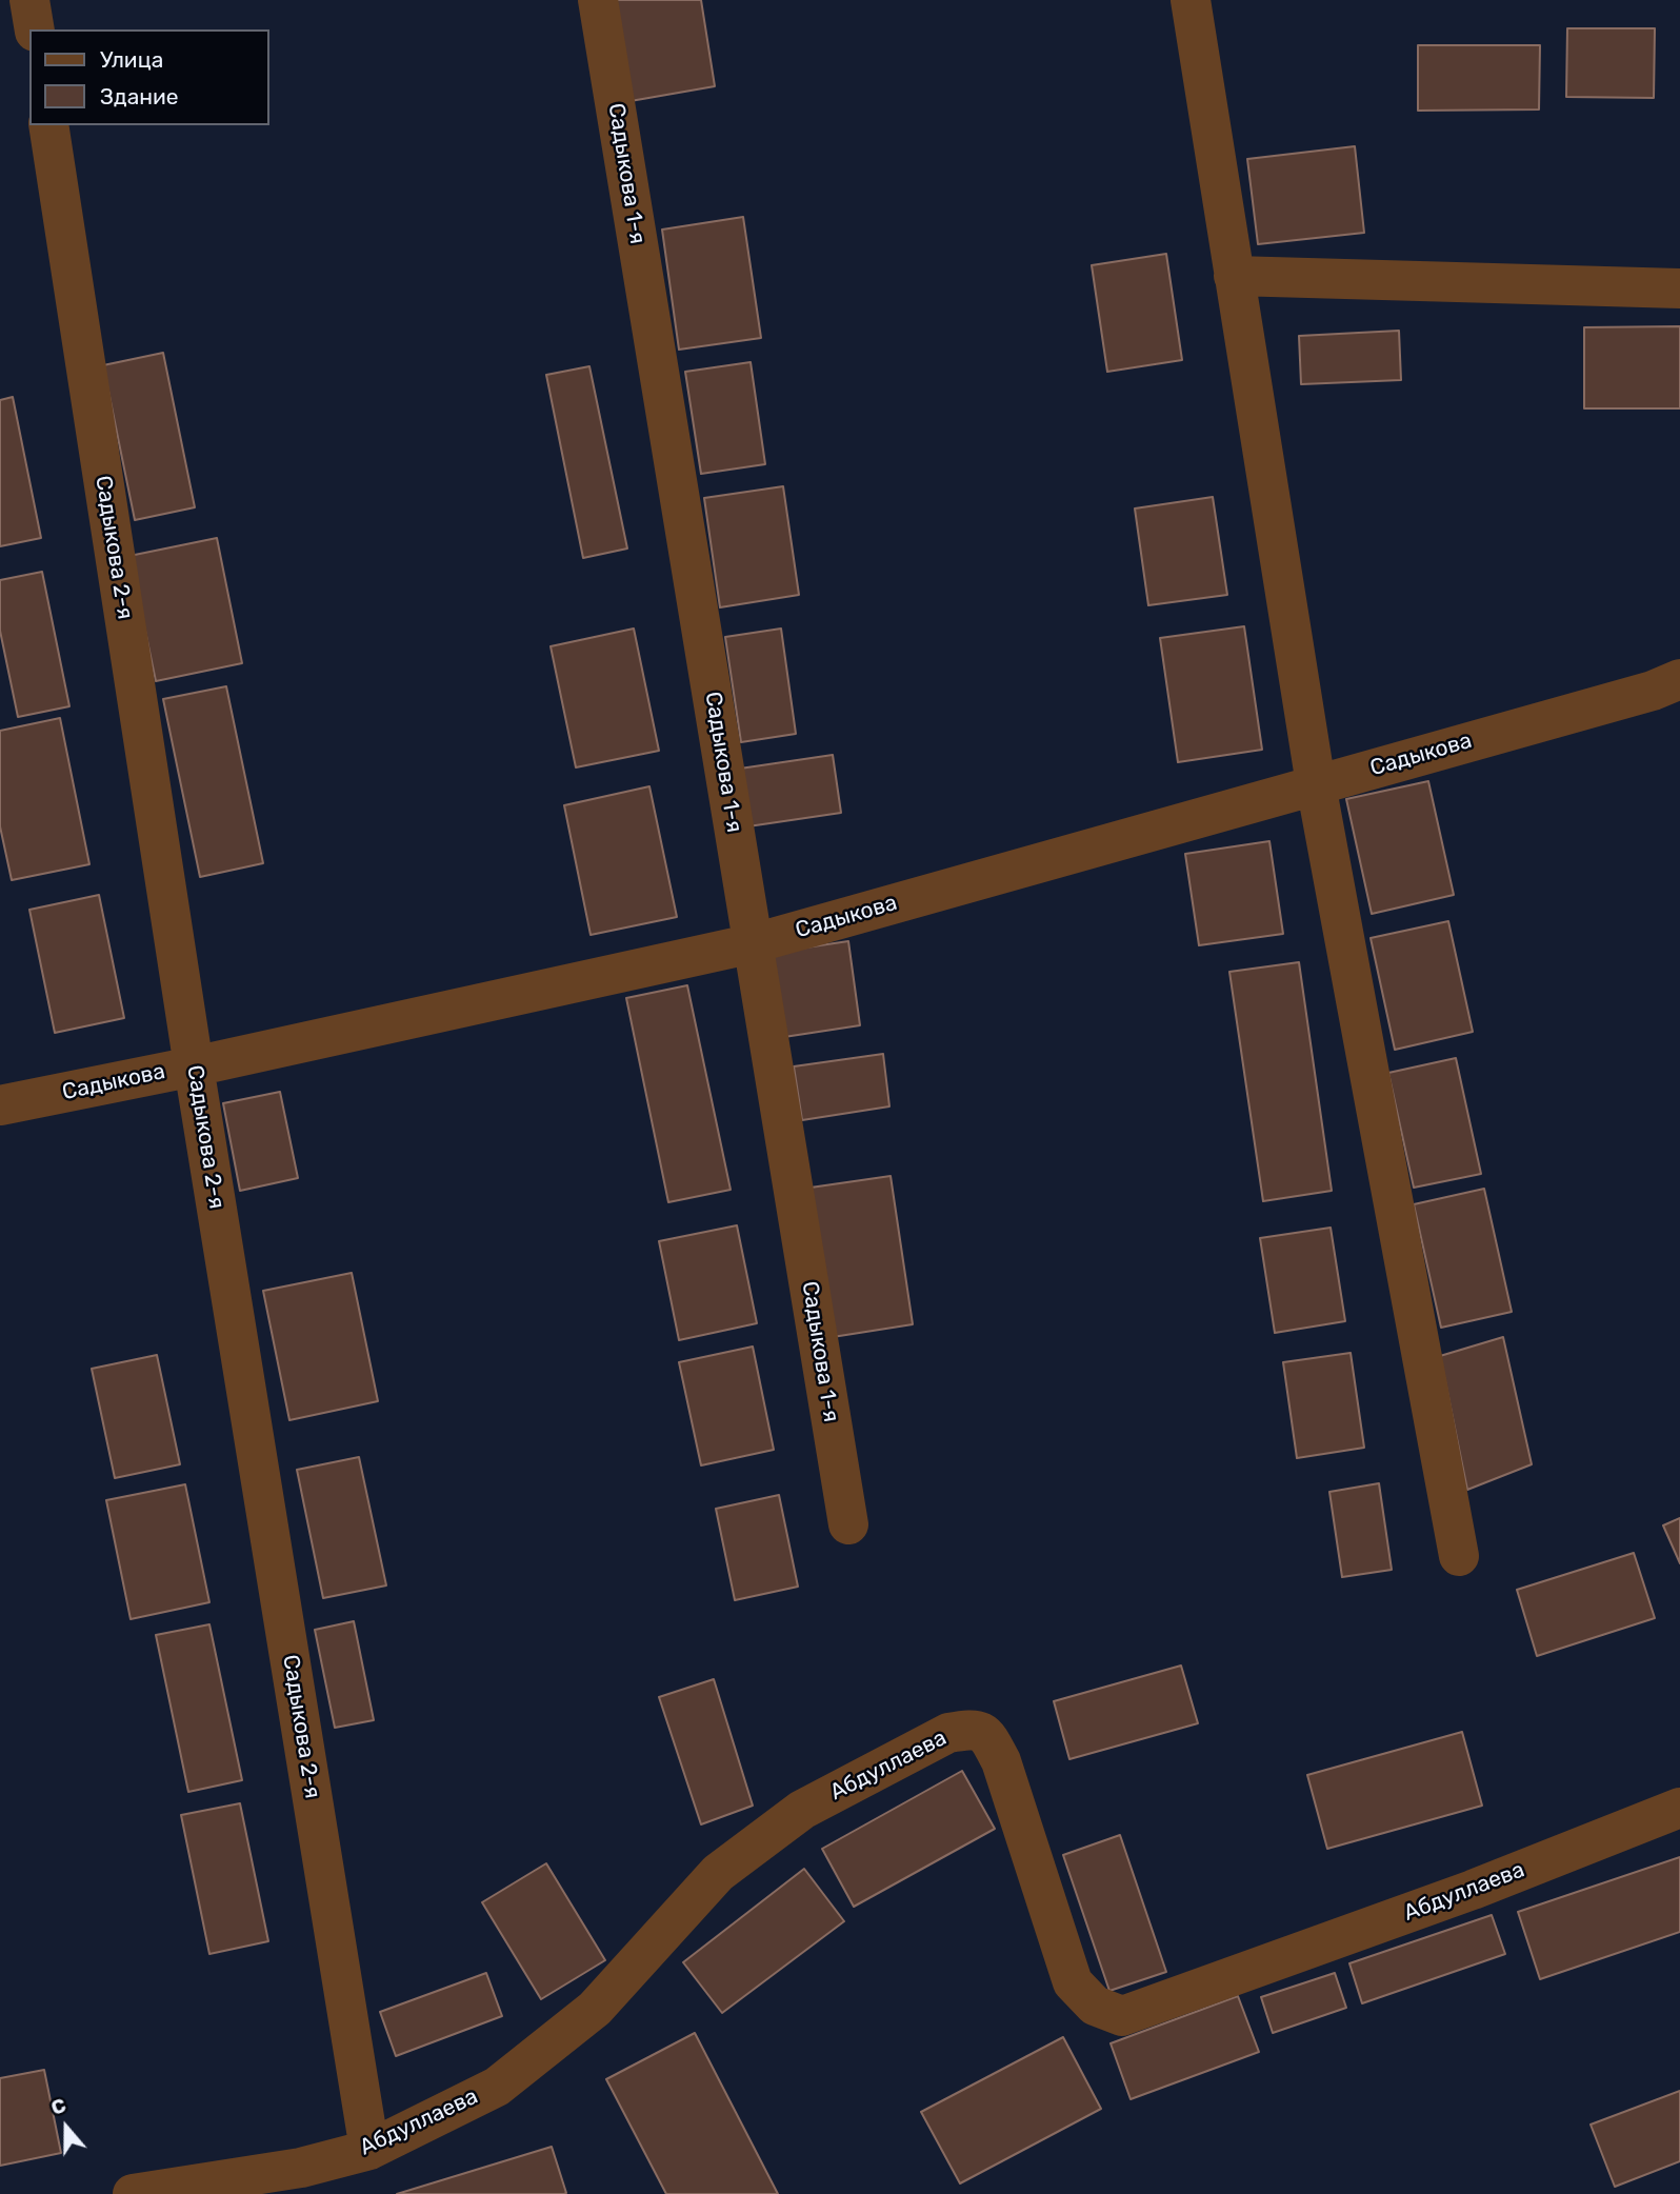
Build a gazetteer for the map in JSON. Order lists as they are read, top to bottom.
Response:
{
  "streets": {
    "street": [
      "Садыкова 1-я",
      "Садыкова 2-я",
      "Садыкова",
      "Абдуллаева"
    ]
  },
  "crossings": [
    ["Садыкова 1-я", "Садыкова"],
    ["Садыкова 2-я", "Садыкова"],
    ["Садыкова 2-я", "Абдуллаева"]
  ],
  "legend": ["Улица", "Здание"],
  "north": "top"
}
